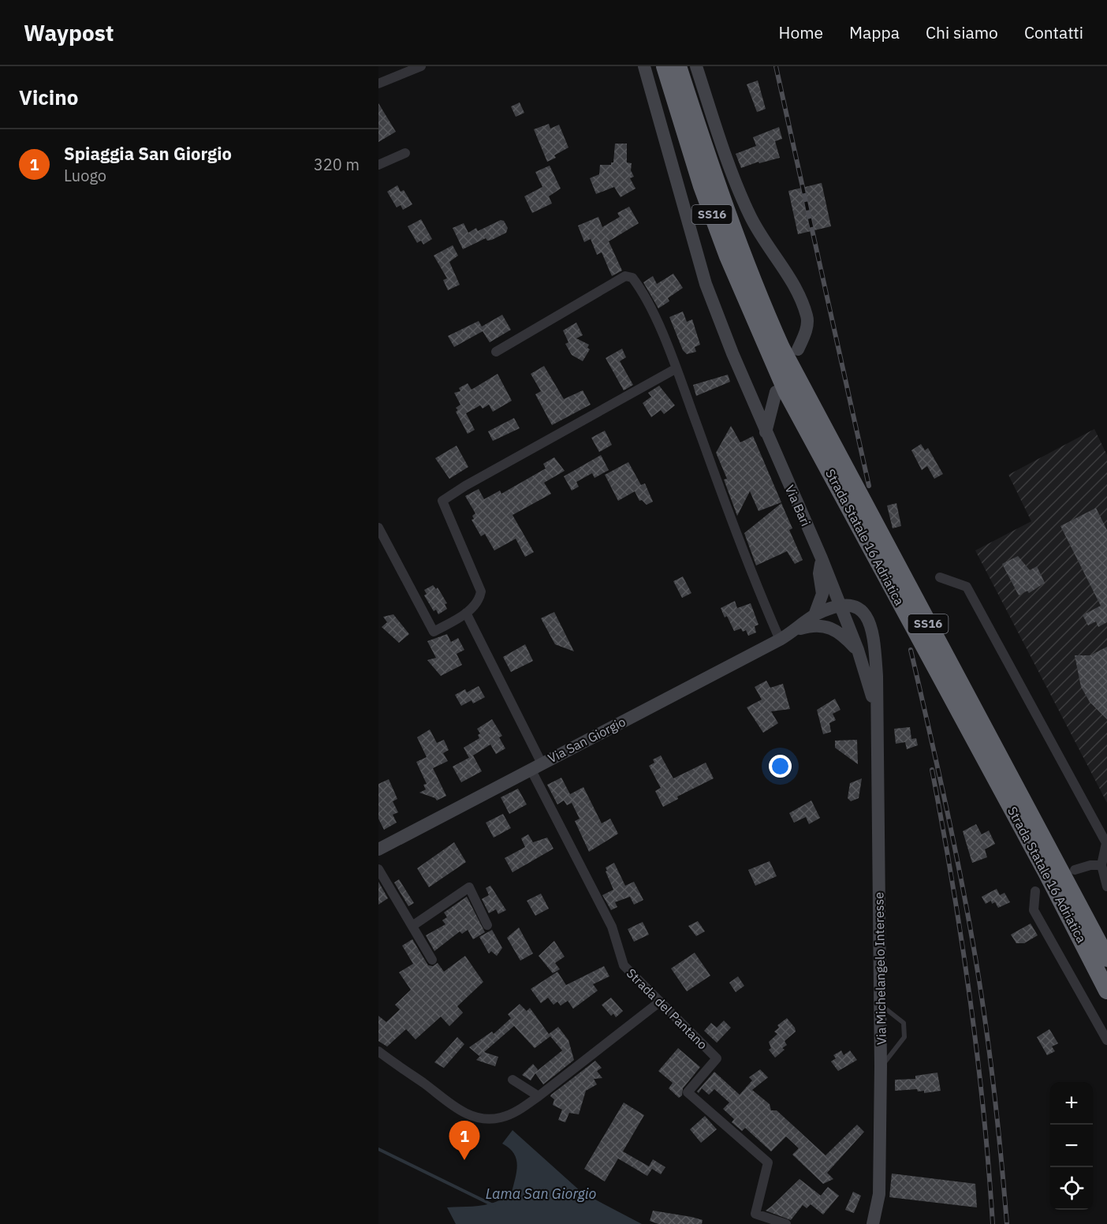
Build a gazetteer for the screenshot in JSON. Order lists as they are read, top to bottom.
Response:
{
  "streets": {
    "highway": ["SS16", "Strada Statale 16 Adriatica"],
    "street": [
      "Via Bari",
      "Via San Giorgio",
      "Via Michelangelo Interesse",
      "Strada del Pantano"
    ]
  },
  "crossings": [
    ["Via Bari", "Via San Giorgio"],
    ["Via Bari", "Via Michelangelo Interesse"],
    ["Via San Giorgio", "Via Michelangelo Interesse"],
    ["Via San Giorgio", "Strada del Pantano"]
  ],
  "water": ["Lama San Giorgio"],
  "page": {
    "header": "Waypost",
    "nav": [
      "Home",
      "Mappa",
      "Chi siamo",
      "Contatti"
    ],
    "heading": "Vicino",
    "list": [
      {
        "mark": "1",
        "name": "Spiaggia San Giorgio",
        "note": "Luogo",
        "value": "320 m"
      }
    ],
    "map_buttons": ["+", "−"],
    "pins": "1"
  }
}
